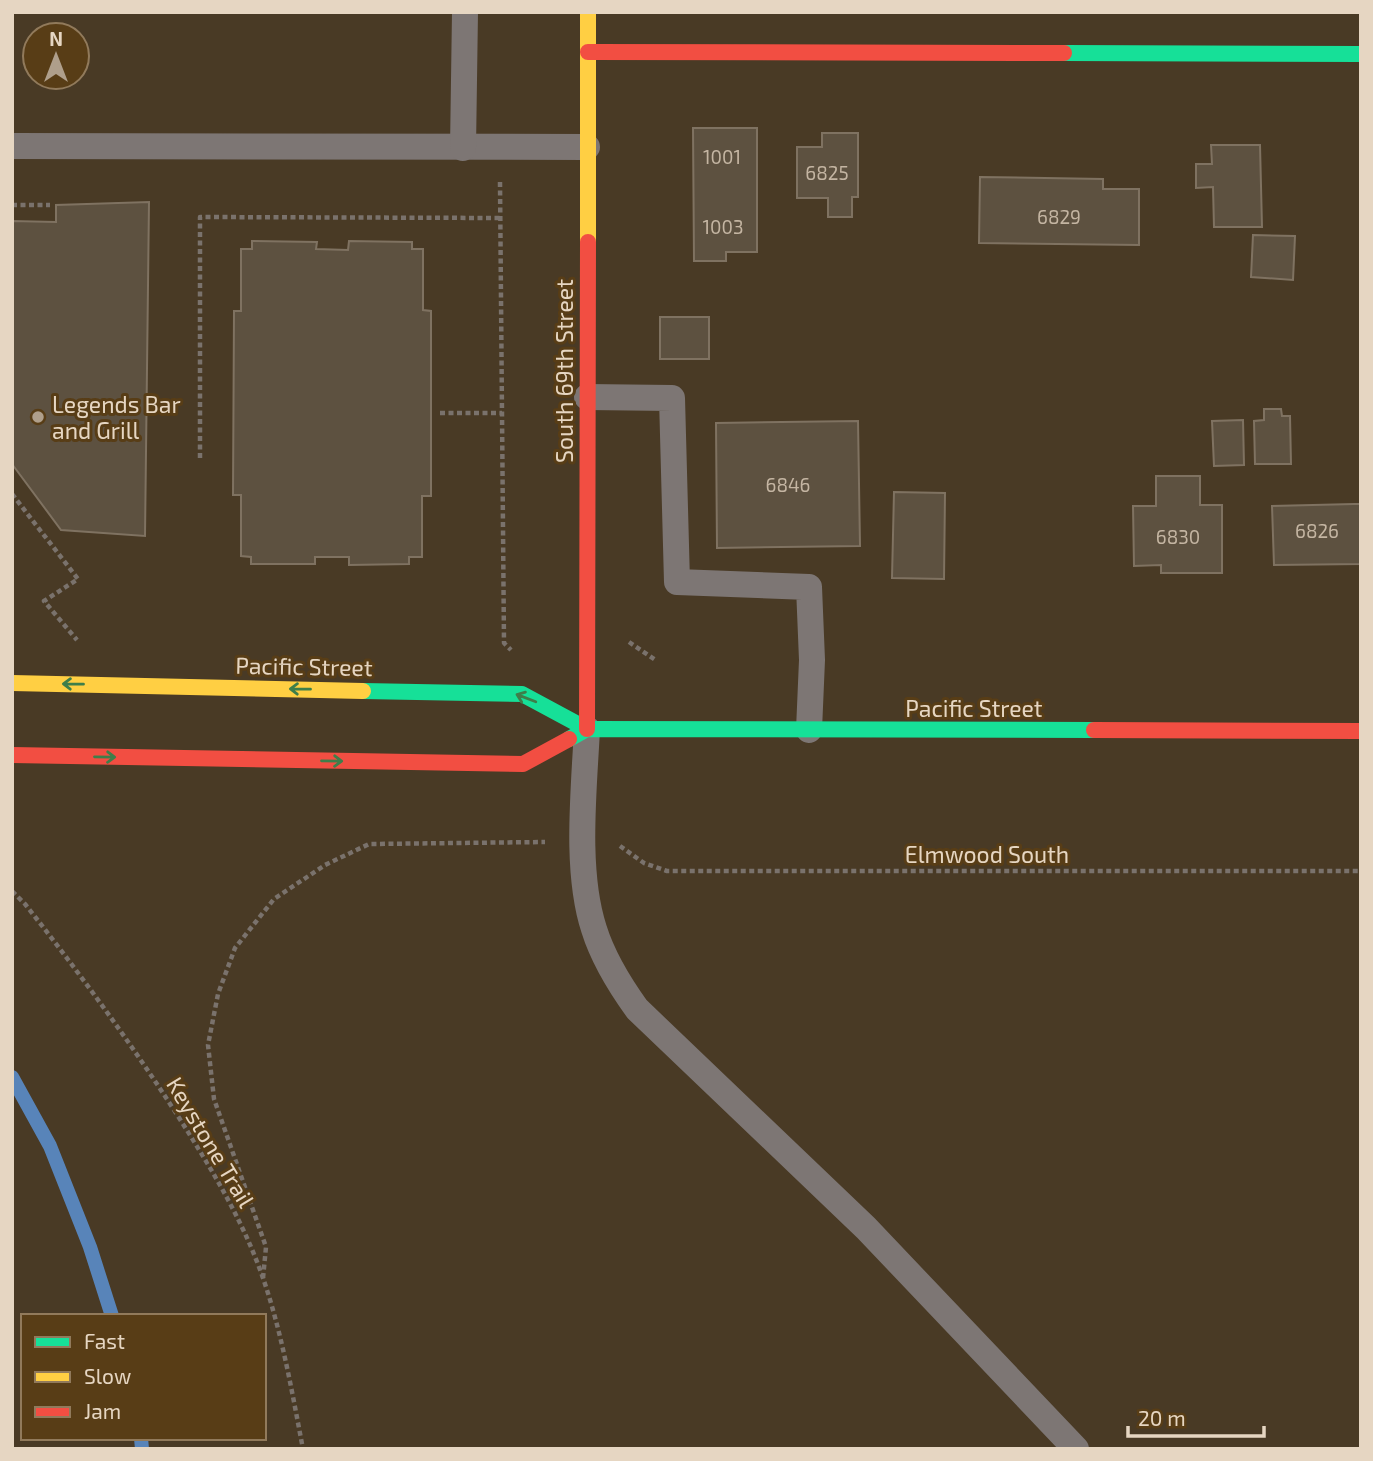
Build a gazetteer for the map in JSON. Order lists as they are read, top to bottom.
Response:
{
  "streets": {
    "main road": ["South 69th Street", "Pacific Street"],
    "path": ["Elmwood South", "Keystone Trail"]
  },
  "crossings": [
    ["South 69th Street", "Pacific Street"]
  ],
  "places": ["Legends Bar and Grill"],
  "house_numbers": [
    "1001",
    "6825",
    "6829",
    "1003",
    "6846",
    "6826",
    "6830"
  ],
  "legend": ["Fast", "Slow", "Jam"],
  "scale_bar": "20 m",
  "north": "top"
}
